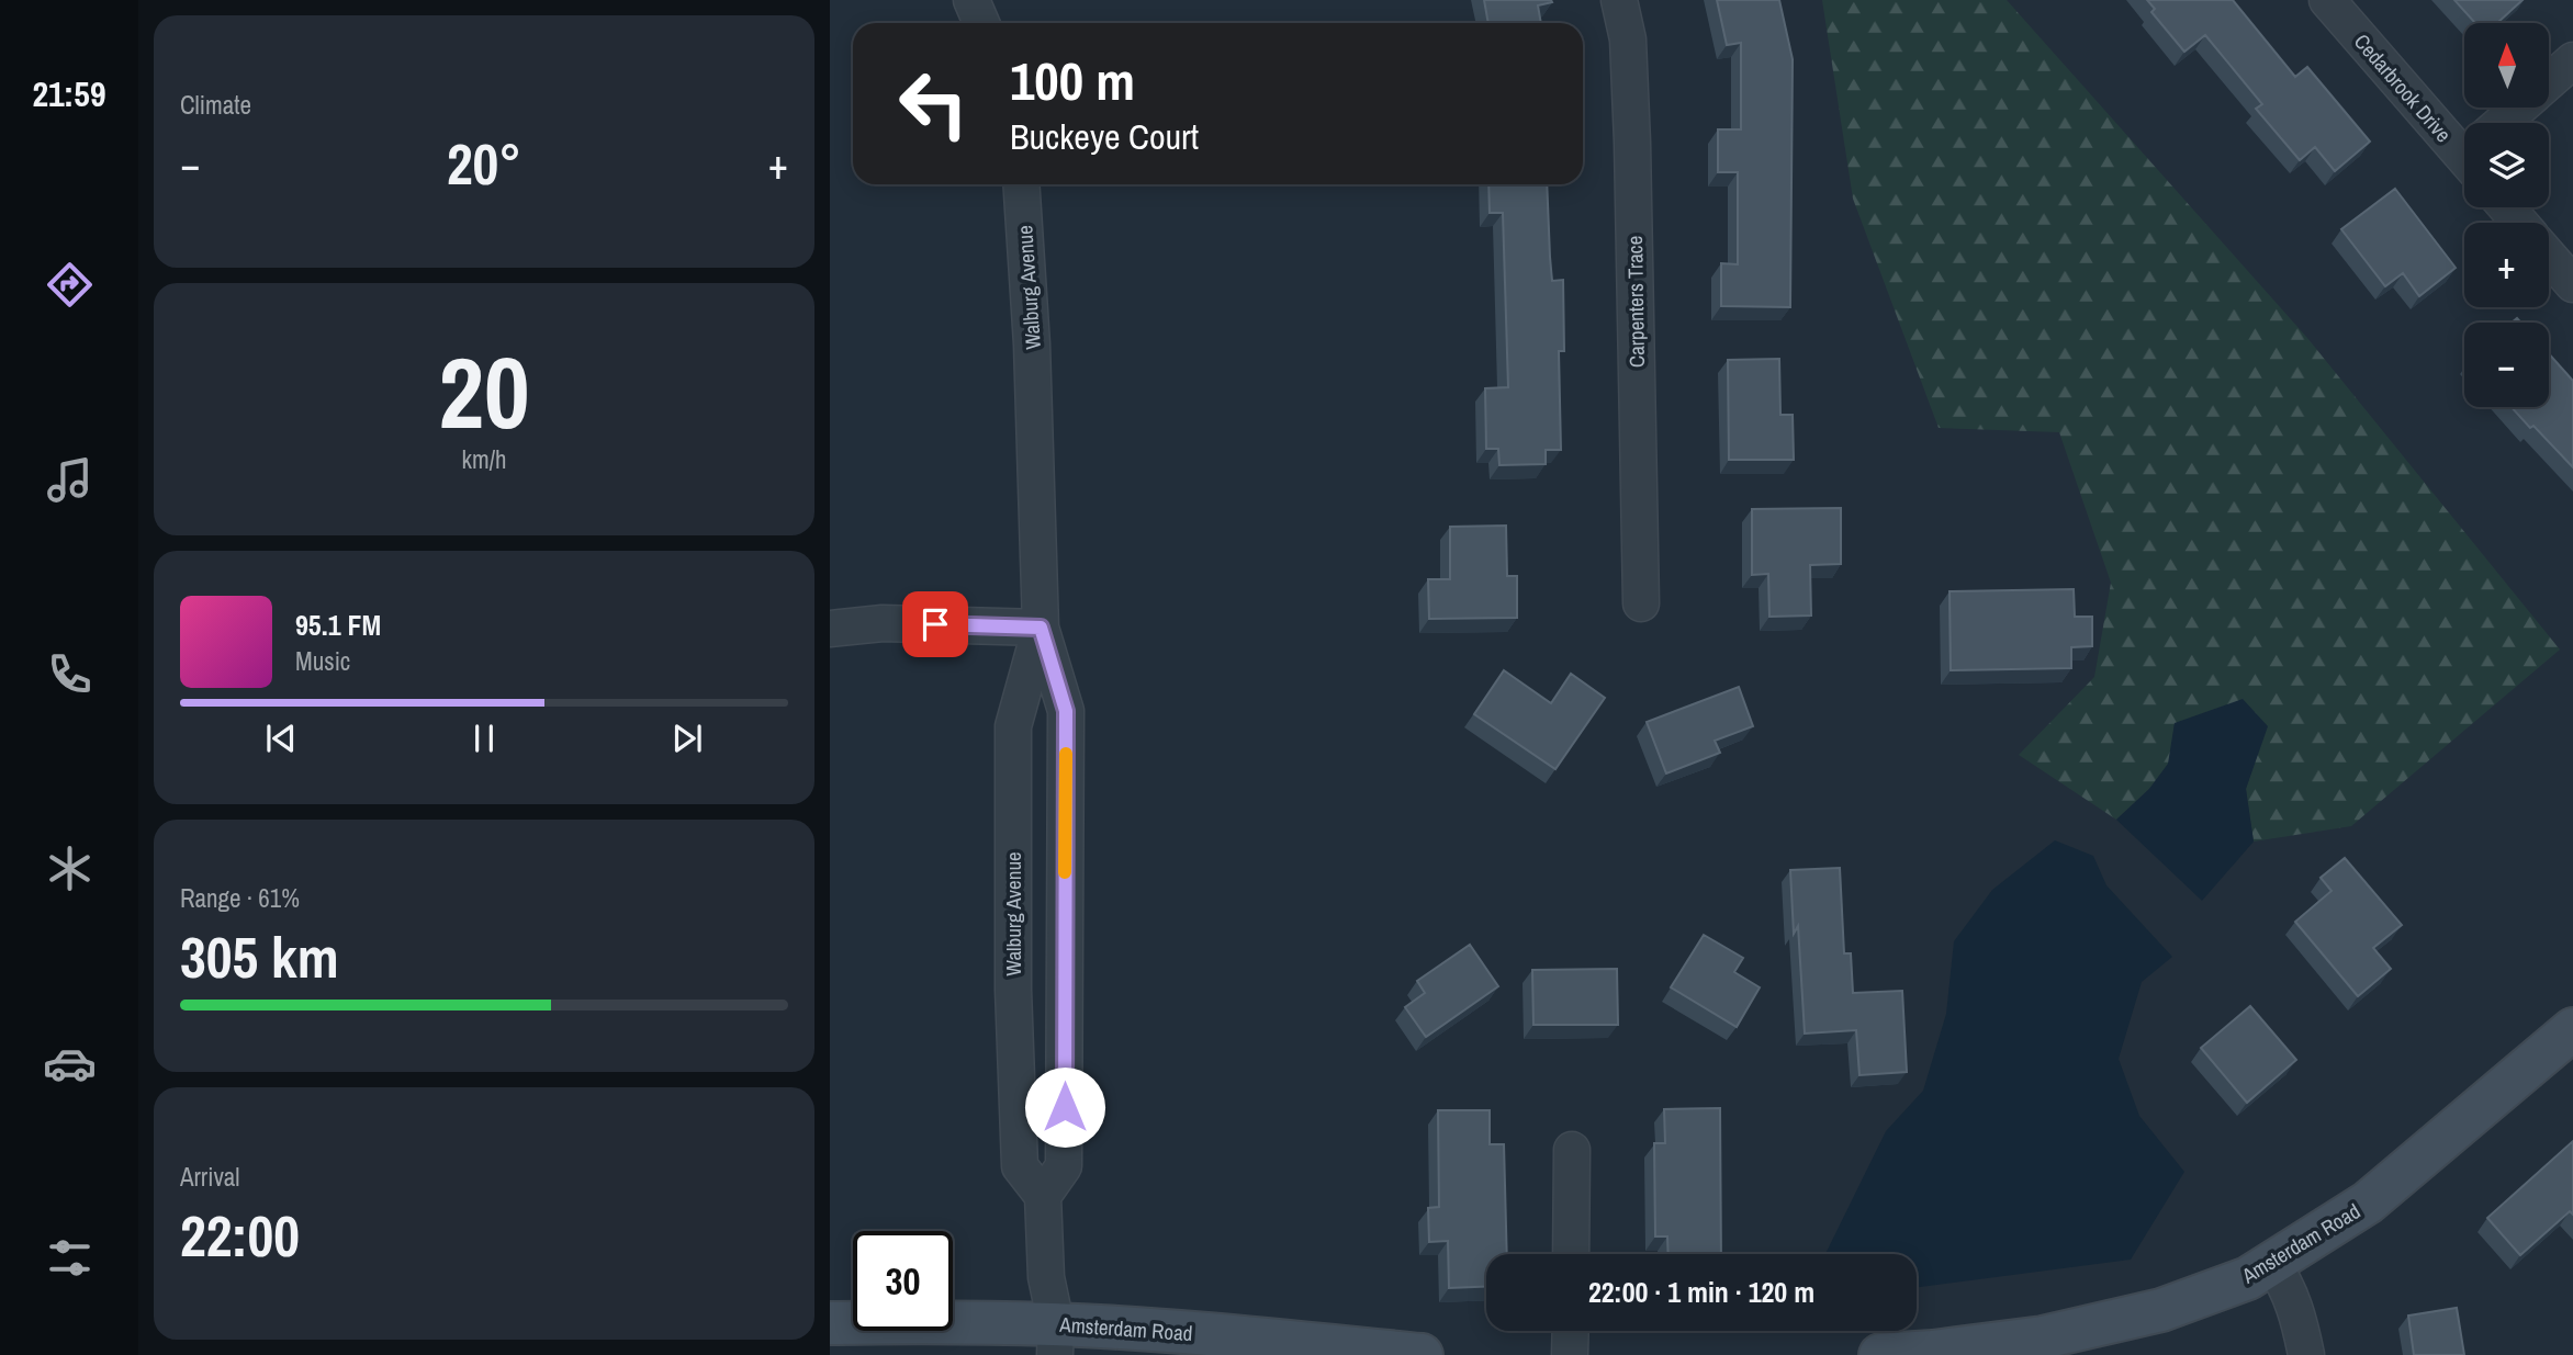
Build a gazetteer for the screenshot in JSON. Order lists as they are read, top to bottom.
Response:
{
  "streets": {
    "main road": ["Amsterdam Road"],
    "street": ["Cedarbrook Drive", "Walburg Avenue", "Carpenters Trace"]
  },
  "north": "top",
  "page": {
    "tabs": "21:59",
    "tile": [
      "Climate",
      ["20", "km/h"],
      ["Range · 61%", "305 km"],
      ["Arrival", "22:00"]
    ],
    "map_buttons": ["+", "−"],
    "turn": ["100 m", "Buckeye Court"],
    "heat": ["−", "20°", "+"],
    "song": ["95.1 FM", "Music"],
    "limit": "30",
    "trip": "22:00 · 1 min · 120 m"
  }
}
